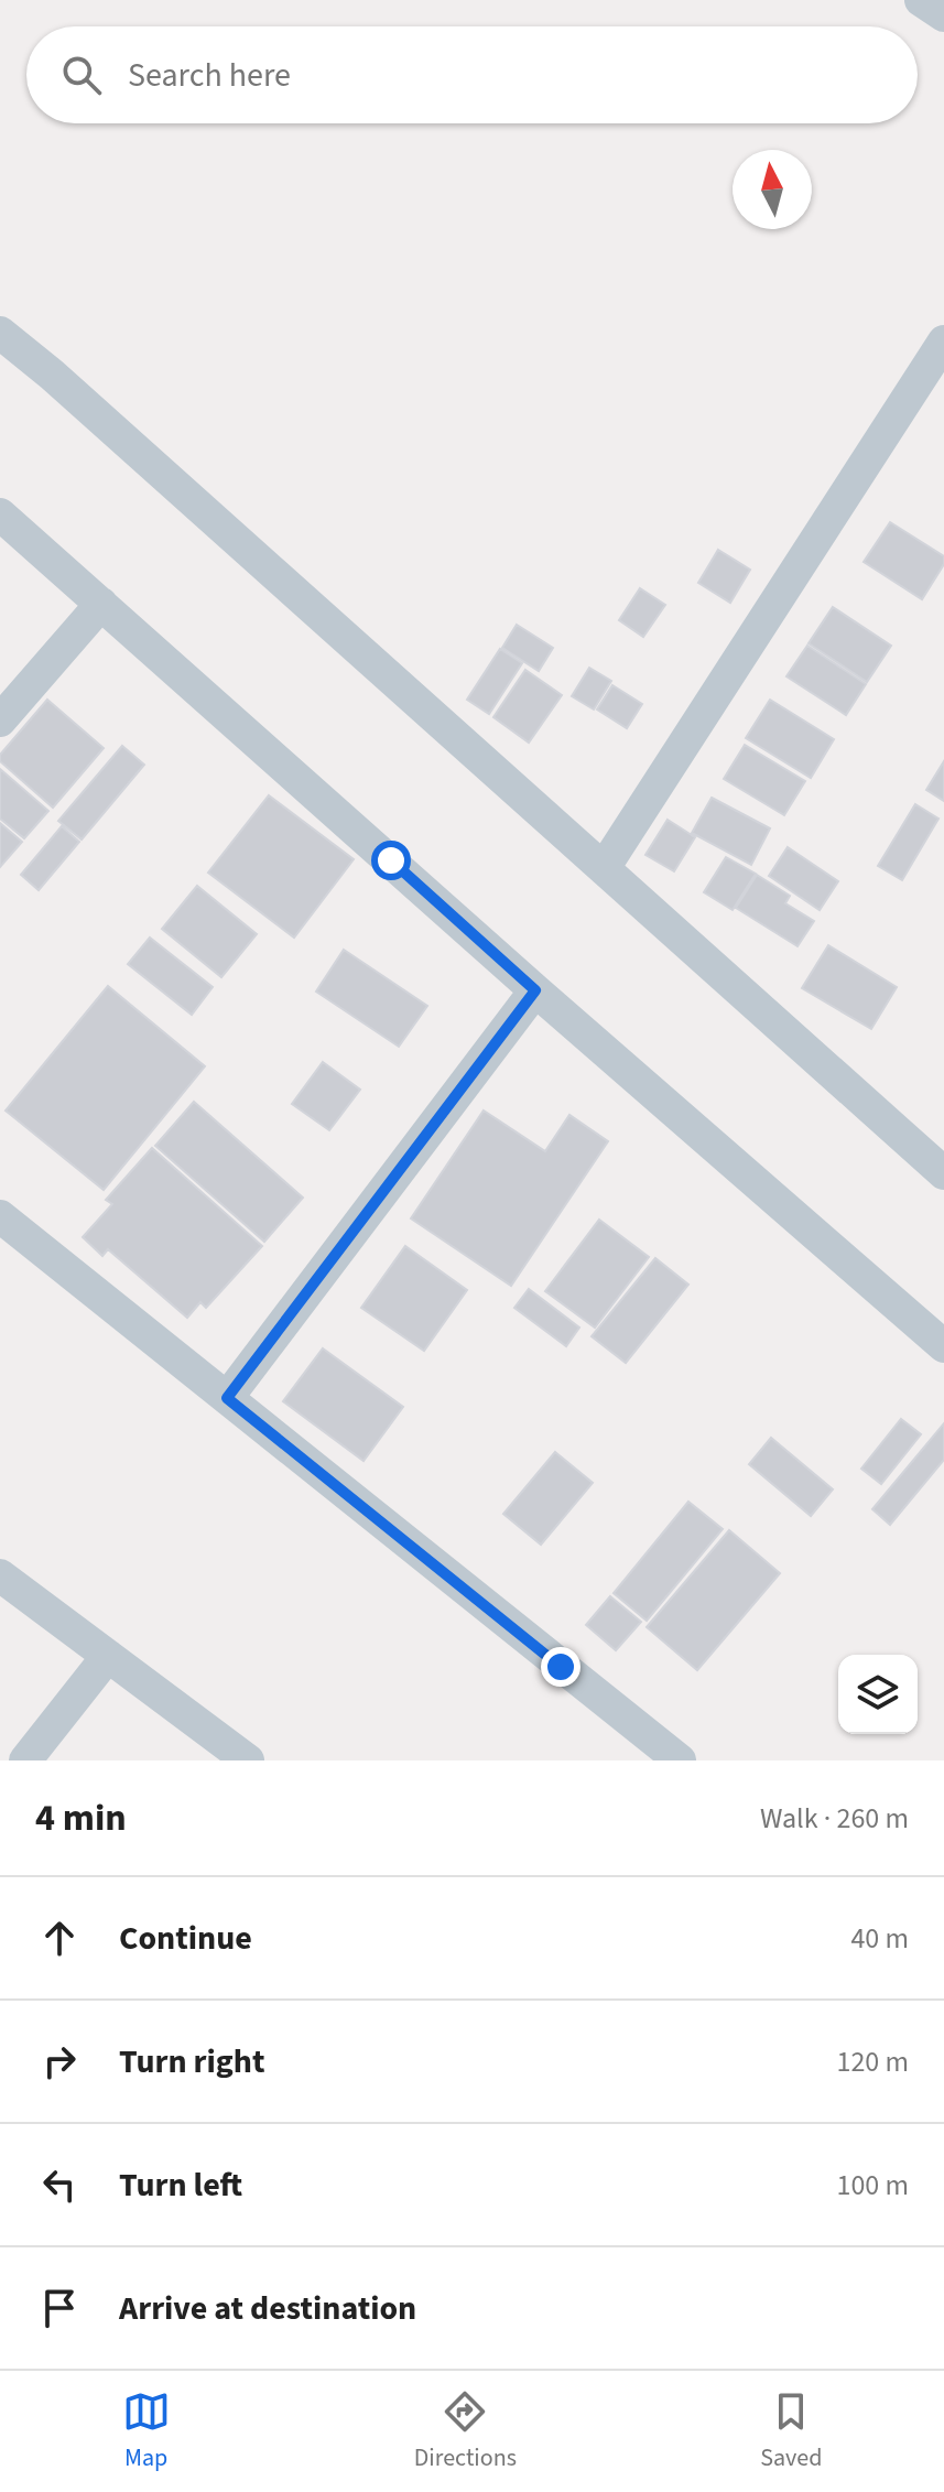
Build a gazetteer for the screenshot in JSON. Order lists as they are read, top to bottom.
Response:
{
  "north": "top",
  "page": {
    "search": "Search here",
    "heading": ["4 min", "Walk · 260 m"],
    "list": [
      ["Continue", "40 m"],
      ["Turn right", "120 m"],
      ["Turn left", "100 m"],
      "Arrive at destination"
    ],
    "nav": ["Map", "Directions", "Saved"]
  }
}
